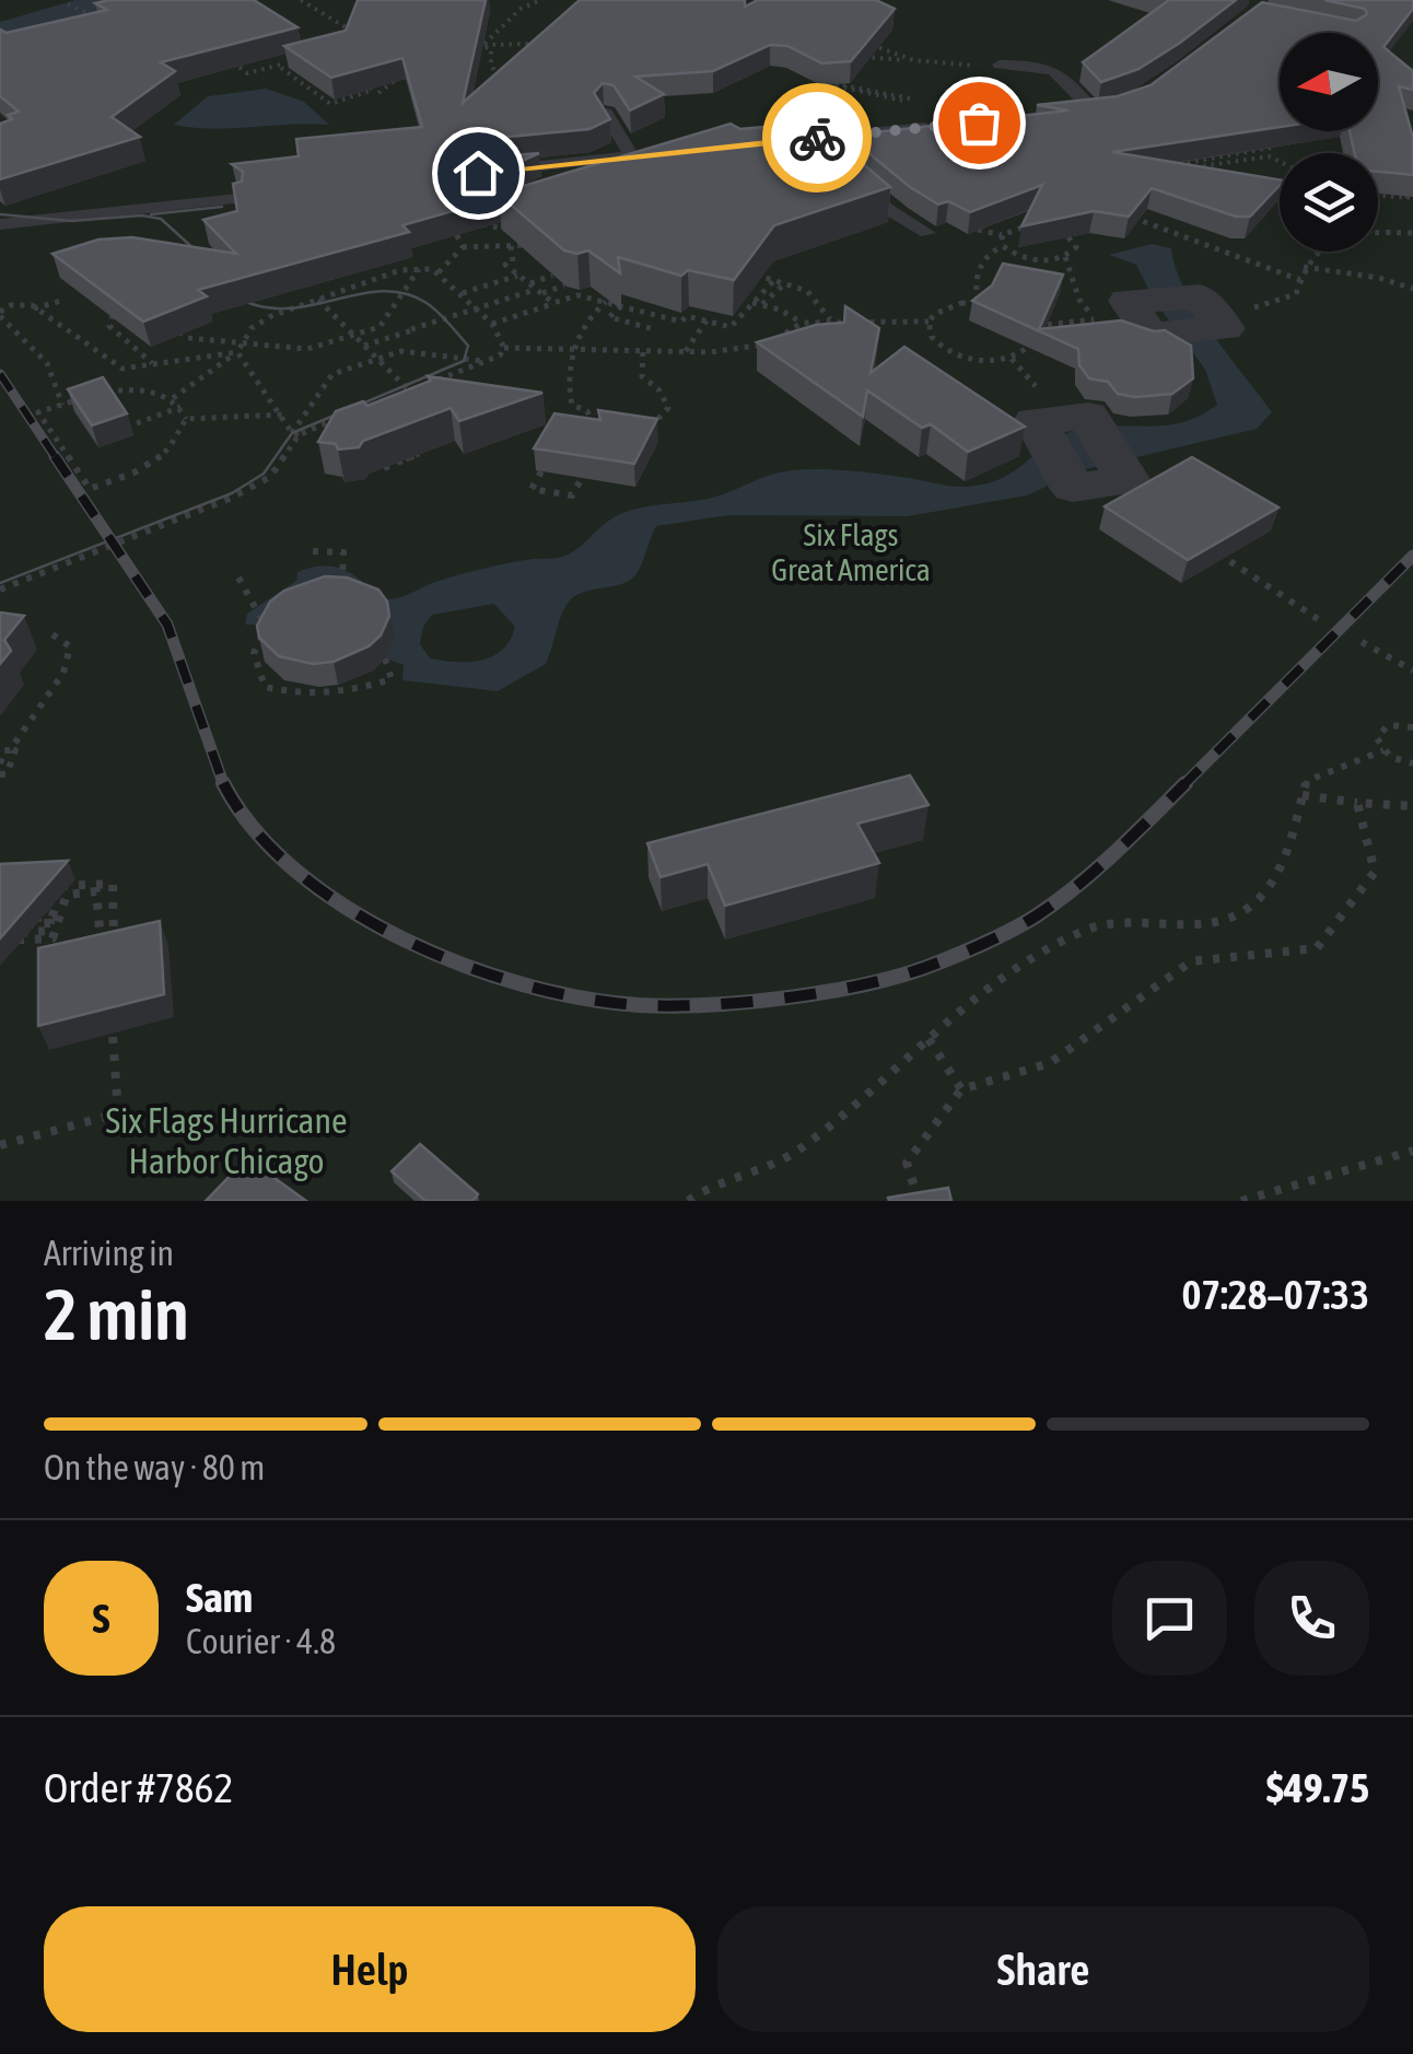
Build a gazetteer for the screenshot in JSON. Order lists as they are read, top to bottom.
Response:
{
  "parks": ["Six Flags Great America", "Six Flags Hurricane Harbor Chicago"],
  "north": "left",
  "page": {
    "heading": ["2 min", "Arriving in", "07:28–07:33"],
    "panel": [
      "Sam",
      "Courier · 4.8",
      "Order #7862",
      "$49.75"
    ],
    "bar": "On the way · 80 m",
    "round": "S",
    "buttons": ["Help", "Share"]
  }
}
